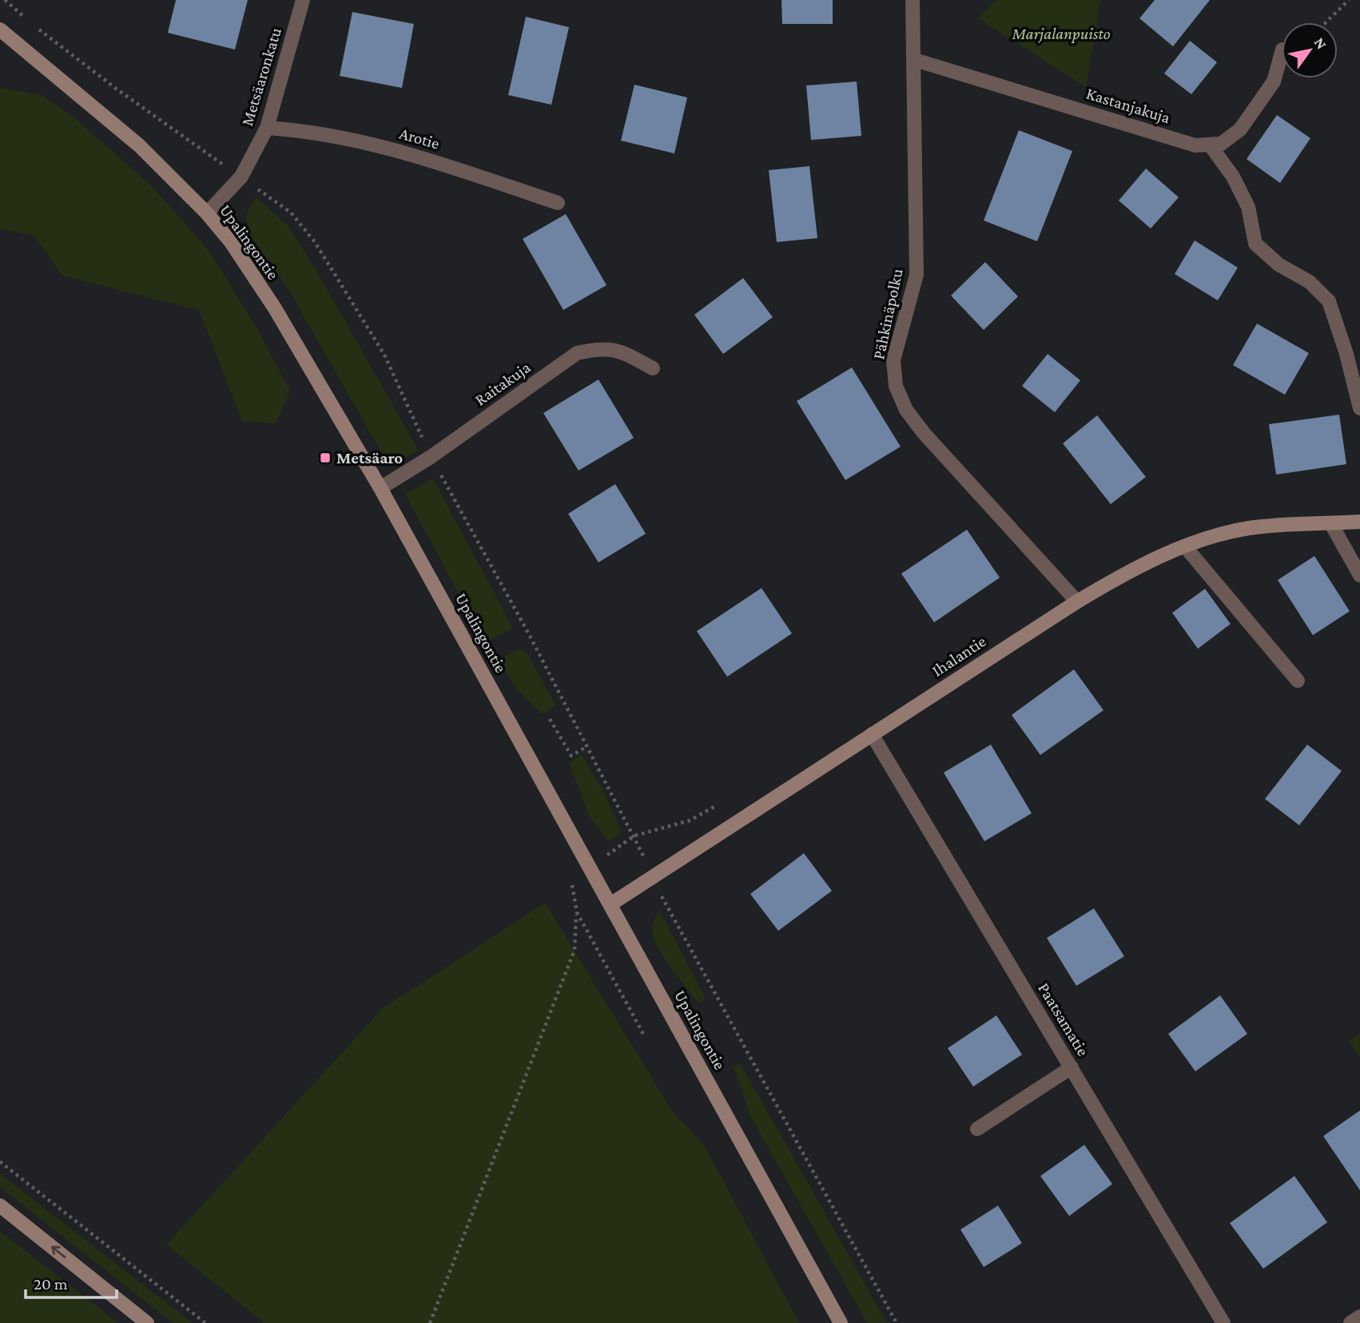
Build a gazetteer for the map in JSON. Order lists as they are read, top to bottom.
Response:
{
  "streets": {
    "street": [
      "Metsäaronkatu",
      "Kastanjakuja",
      "Arotie",
      "Upalingontie",
      "Pähkinäpolku",
      "Raitakuja",
      "Ihalantie",
      "Paatsamatie"
    ]
  },
  "crossings": [
    ["Metsäaronkatu", "Arotie"],
    ["Metsäaronkatu", "Upalingontie"],
    ["Kastanjakuja", "Pähkinäpolku"],
    ["Upalingontie", "Raitakuja"],
    ["Upalingontie", "Ihalantie"],
    ["Pähkinäpolku", "Ihalantie"],
    ["Ihalantie", "Paatsamatie"]
  ],
  "parks": ["Marjalanpuisto"],
  "places": {
    "transit": ["Metsäaro"]
  },
  "scale_bar": "20 m",
  "north": "top right"
}
